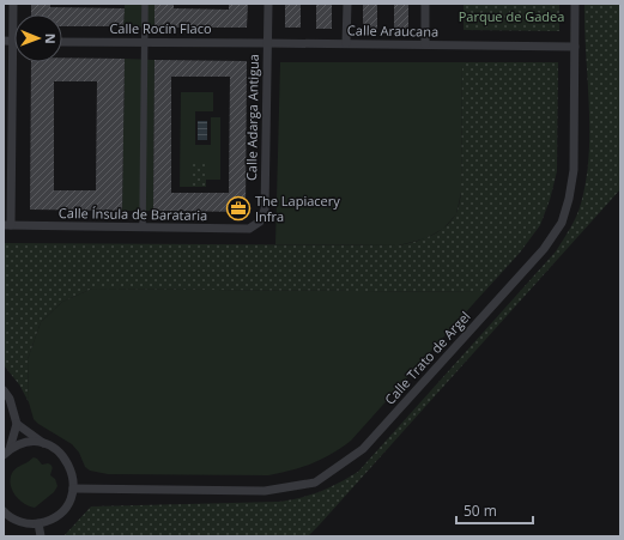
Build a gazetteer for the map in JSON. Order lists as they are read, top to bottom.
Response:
{
  "streets": {
    "street": [
      "Calle Rocín Flaco",
      "Calle Araucana",
      "Calle Adarga Antigua",
      "Calle Ínsula de Barataria",
      "Calle Trato de Argel"
    ]
  },
  "crossings": [
    ["Calle Rocín Flaco", "Calle Araucana"],
    ["Calle Rocín Flaco", "Calle Adarga Antigua"],
    ["Calle Araucana", "Calle Adarga Antigua"],
    ["Calle Araucana", "Calle Trato de Argel"],
    ["Calle Adarga Antigua", "Calle Ínsula de Barataria"]
  ],
  "parks": ["Parque de Gadea"],
  "places": {
    "office": ["The Lapiacery Infra"]
  },
  "scale_bar": "50 m",
  "north": "right"
}
